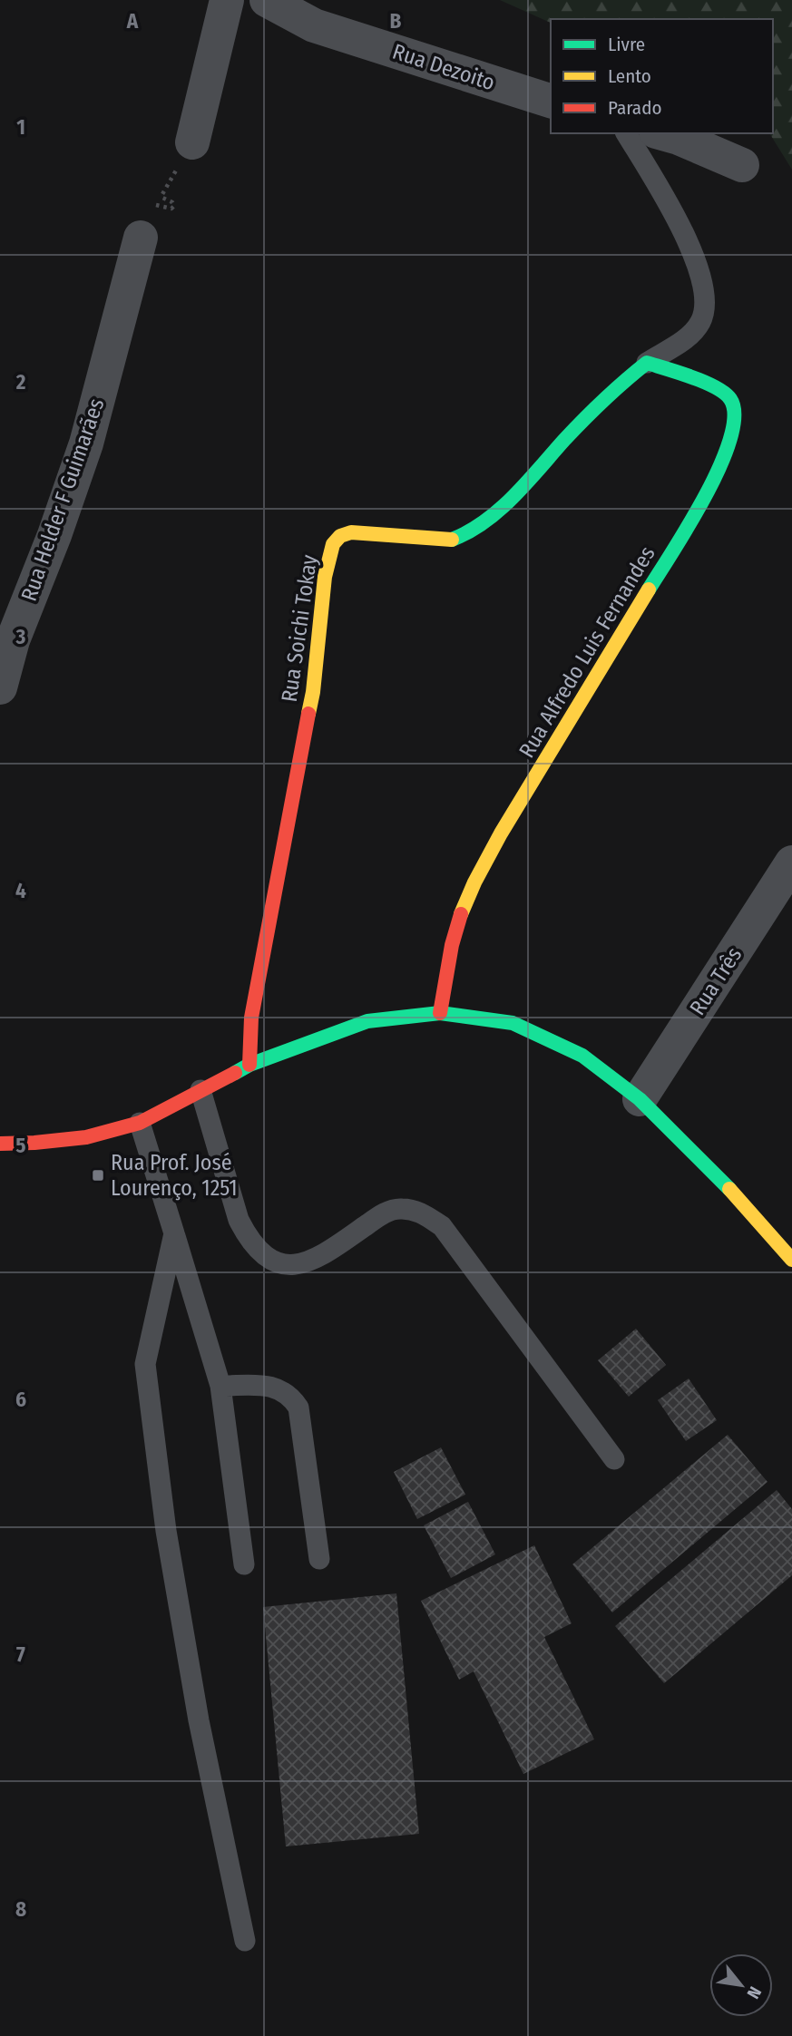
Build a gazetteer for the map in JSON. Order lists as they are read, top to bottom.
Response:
{
  "streets": {
    "street": [
      "Rua Dezoito",
      "Rua Helder F Guimarães",
      "Rua Soichi Tokay",
      "Rua Alfredo Luis Fernandes",
      "Rua Três"
    ]
  },
  "crossings": [
    ["Rua Soichi Tokay", "Rua Alfredo Luis Fernandes"]
  ],
  "places": {
    "transit": ["Rua Prof. José Lourenço, 1251"]
  },
  "legend": ["Livre", "Lento", "Parado"],
  "north": "bottom right",
  "grid": {
    "columns": ["A", "B"],
    "rows": [
      "1",
      "2",
      "3",
      "4",
      "5",
      "6",
      "7",
      "8"
    ]
  }
}
